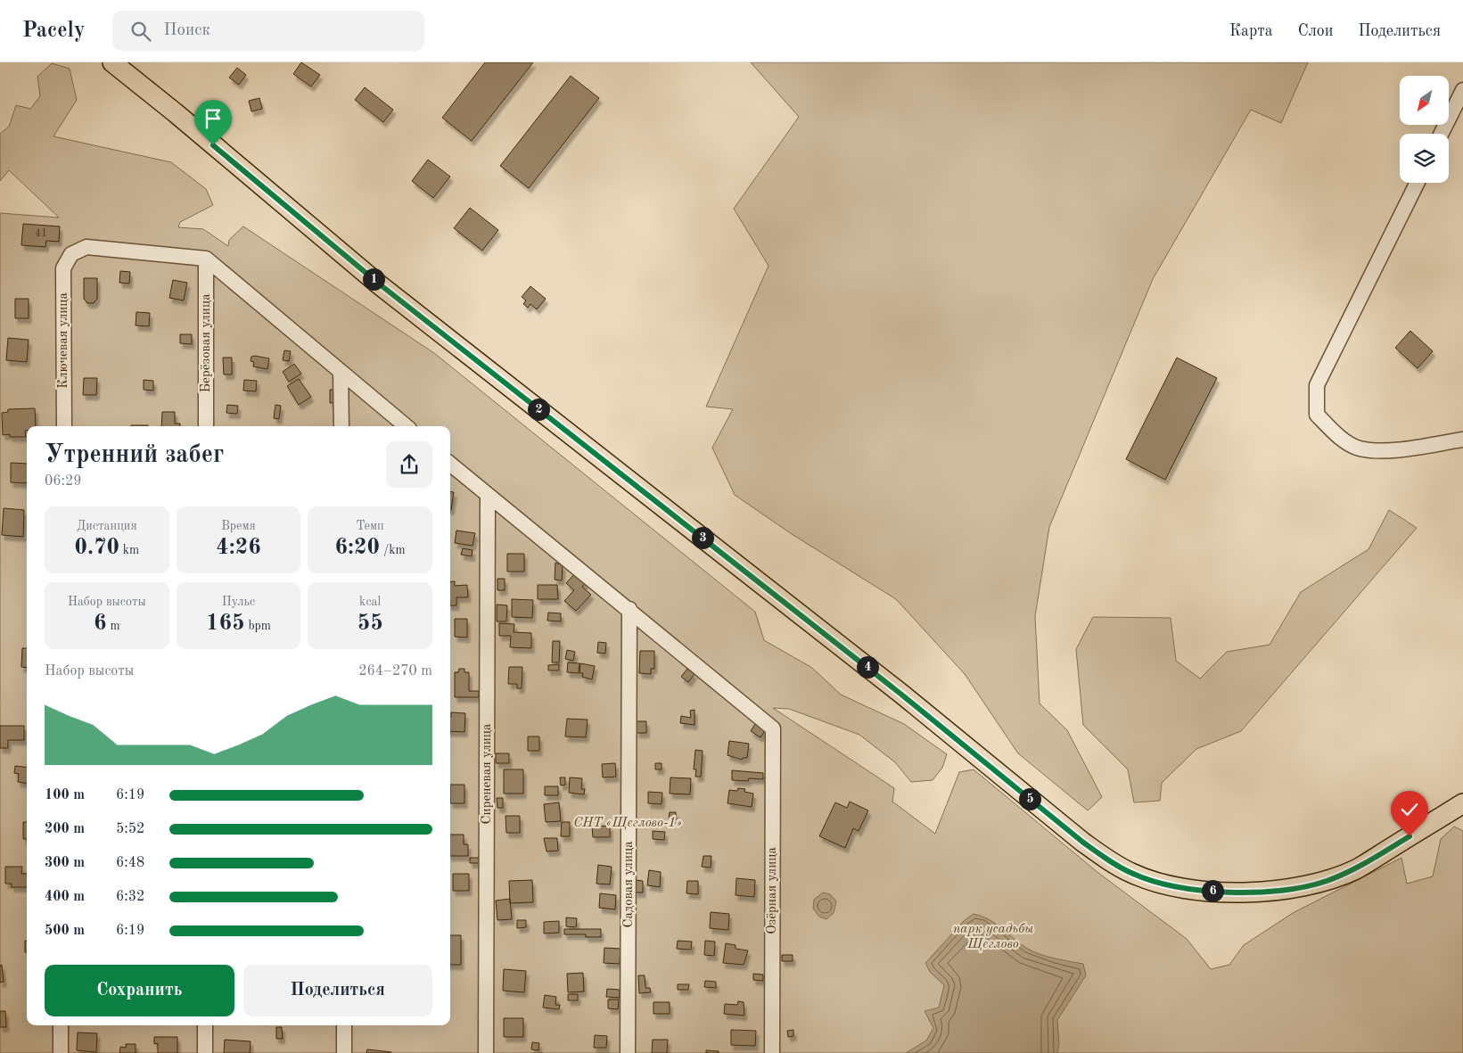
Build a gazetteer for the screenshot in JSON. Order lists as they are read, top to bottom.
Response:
{
  "streets": {
    "street": [
      "Ключевая улица",
      "Берёзовая улица",
      "Сиреневая улица",
      "Садовая улица",
      "Озёрная улица"
    ]
  },
  "crossings": [
    ["Ключевая улица", "Берёзовая улица"],
    ["Садовая улица", "Озёрная улица"]
  ],
  "parks": ["СНТ «Щеглово-1»", "парк усадьбы Щеглово"],
  "house_numbers": ["41"],
  "north": "bottom left",
  "page": {
    "header": "Pacely",
    "search": "Поиск",
    "nav": ["Карта", "Слои", "Поделиться"],
    "pins": [
      "1",
      "2",
      "3",
      "4",
      "5",
      "6"
    ],
    "heading": ["Утренний забег", "06:29"],
    "stats": [
      ["Дистанция", "0.70 km"],
      ["Время", "4:26"],
      ["Темп", "6:20 /km"],
      ["Набор высоты", "6 m"],
      ["Пульс", "165 bpm"],
      ["kcal", "55"]
    ],
    "chart": ["Набор высоты", "264–270 m"],
    "list": [
      {
        "name": "100 m",
        "note": "6:19"
      },
      {
        "name": "200 m",
        "note": "5:52"
      },
      {
        "name": "300 m",
        "note": "6:48"
      },
      {
        "name": "400 m",
        "note": "6:32"
      },
      {
        "name": "500 m",
        "note": "6:19"
      }
    ],
    "buttons": ["Сохранить", "Поделиться"]
  }
}
